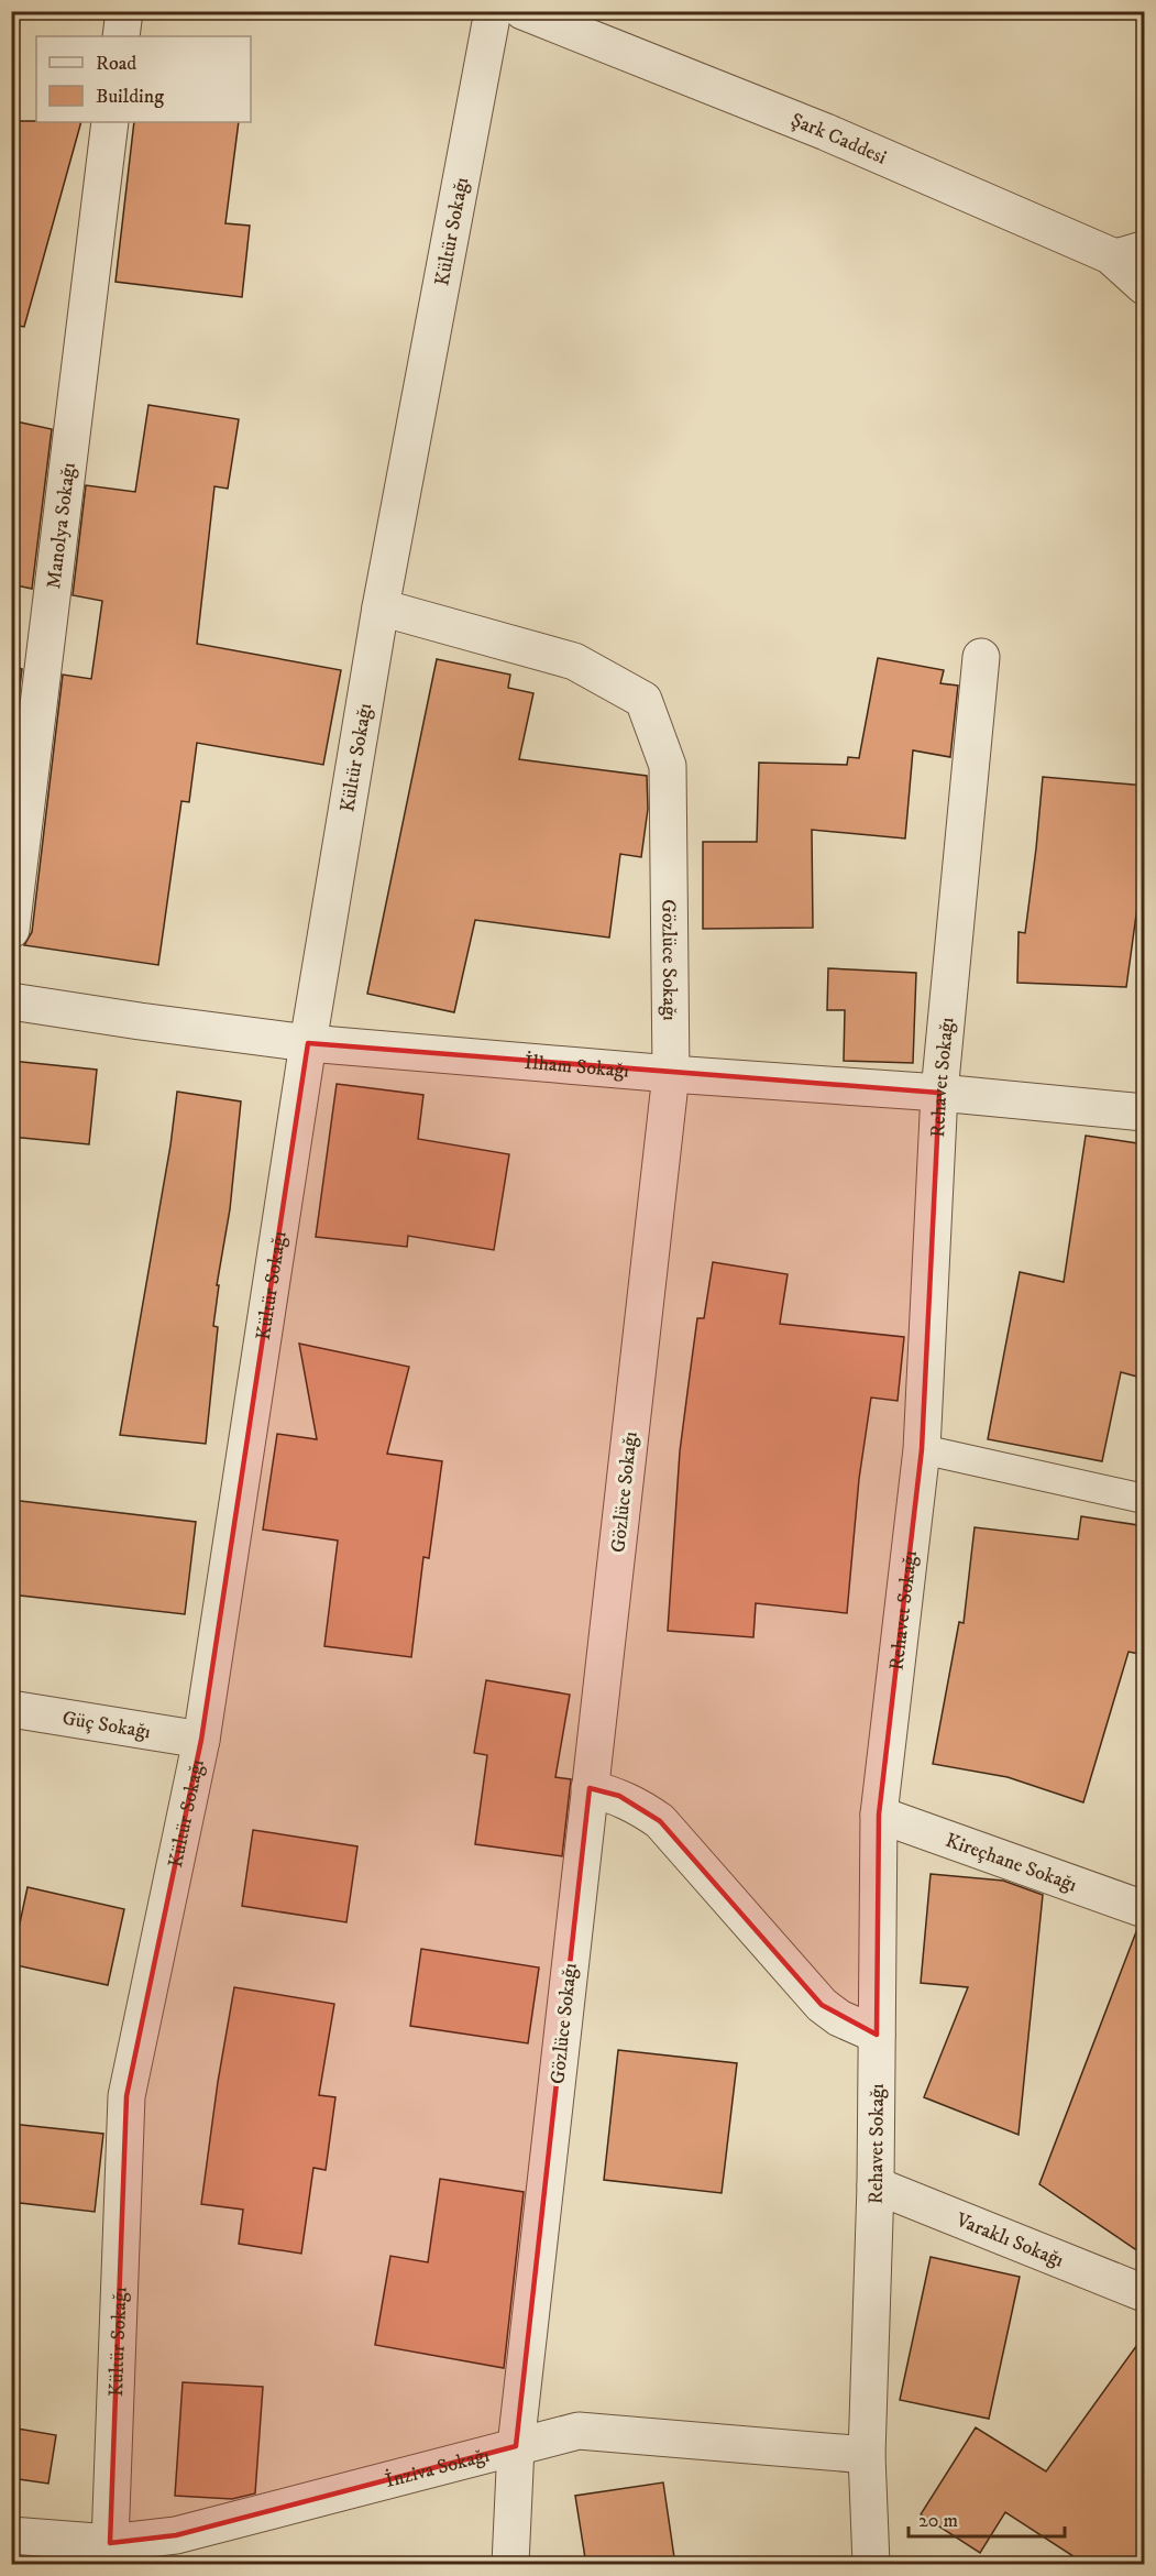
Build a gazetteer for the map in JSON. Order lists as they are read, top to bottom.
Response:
{
  "streets": {
    "street": [
      "Şark Caddesi",
      "Kültür Sokağı",
      "Manolya Sokağı",
      "Gözlüce Sokağı",
      "İlham Sokağı",
      "Rehavet Sokağı",
      "Güç Sokağı",
      "Kireçhane Sokağı",
      "Varaklı Sokağı",
      "İnziva Sokağı"
    ]
  },
  "crossings": [
    ["Kültür Sokağı", "Gözlüce Sokağı"],
    ["Kültür Sokağı", "İlham Sokağı"],
    ["Kültür Sokağı", "Güç Sokağı"],
    ["Kültür Sokağı", "İnziva Sokağı"],
    ["Gözlüce Sokağı", "İlham Sokağı"],
    ["Gözlüce Sokağı", "İnziva Sokağı"],
    ["İlham Sokağı", "Rehavet Sokağı"],
    ["Rehavet Sokağı", "Kireçhane Sokağı"],
    ["Rehavet Sokağı", "Varaklı Sokağı"],
    ["Rehavet Sokağı", "İnziva Sokağı"]
  ],
  "legend": ["Road", "Building"],
  "scale_bar": "20 m"
}
